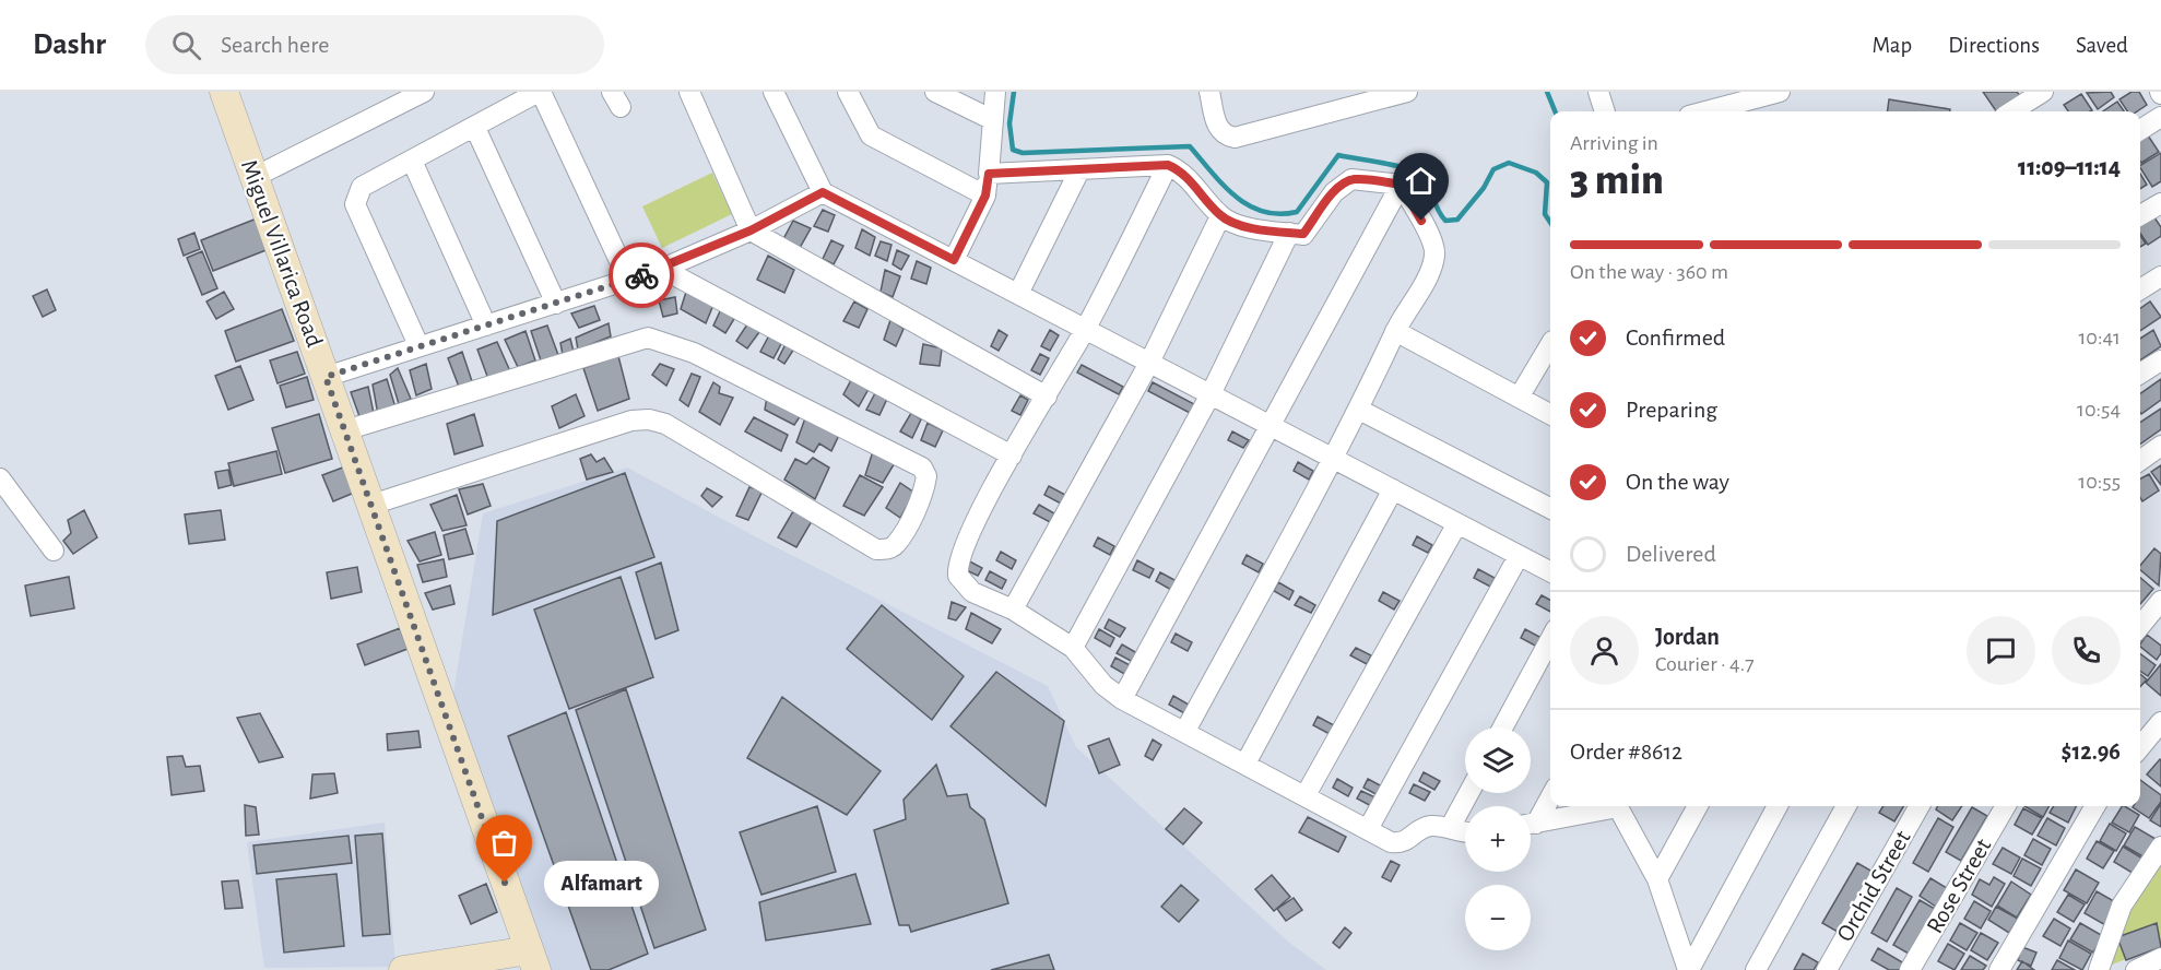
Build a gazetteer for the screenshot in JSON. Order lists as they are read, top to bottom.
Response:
{
  "streets": {
    "main road": ["Miguel Villarica Road"],
    "street": ["Orchid Street", "Rose Street"]
  },
  "places": ["Alfamart"],
  "page": {
    "header": "Dashr",
    "search": "Search here",
    "nav": ["Map", "Directions", "Saved"],
    "heading": ["3 min", "Arriving in", "11:09–11:14"],
    "panel": [
      "Jordan",
      "Courier · 4.7",
      "Order #8612",
      "$12.96"
    ],
    "bar": "On the way · 360 m",
    "list": [
      ["Confirmed", "10:41"],
      ["Preparing", "10:54"],
      ["On the way", "10:55"],
      "Delivered"
    ],
    "map_buttons": ["+", "−"],
    "bubble": "Alfamart"
  }
}
